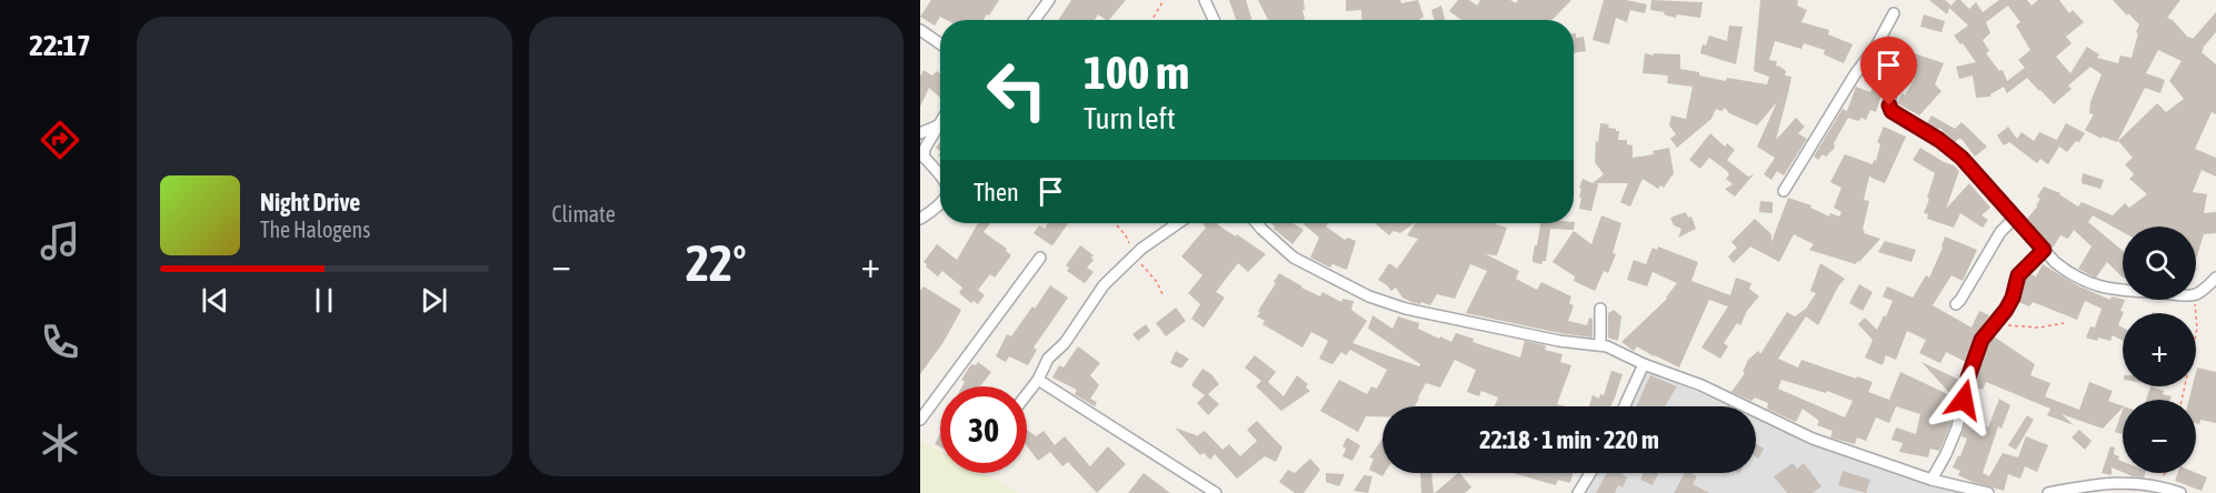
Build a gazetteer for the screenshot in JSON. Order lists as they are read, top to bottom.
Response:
{
  "page": {
    "tabs": "22:17",
    "tile": "Climate",
    "turn": ["100 m", "Turn left"],
    "then": "Then",
    "song": ["Night Drive", "The Halogens"],
    "map_buttons": ["+", "−"],
    "heat": ["−", "22°", "+"],
    "limit": "30",
    "trip": "22:18 · 1 min · 220 m"
  }
}
